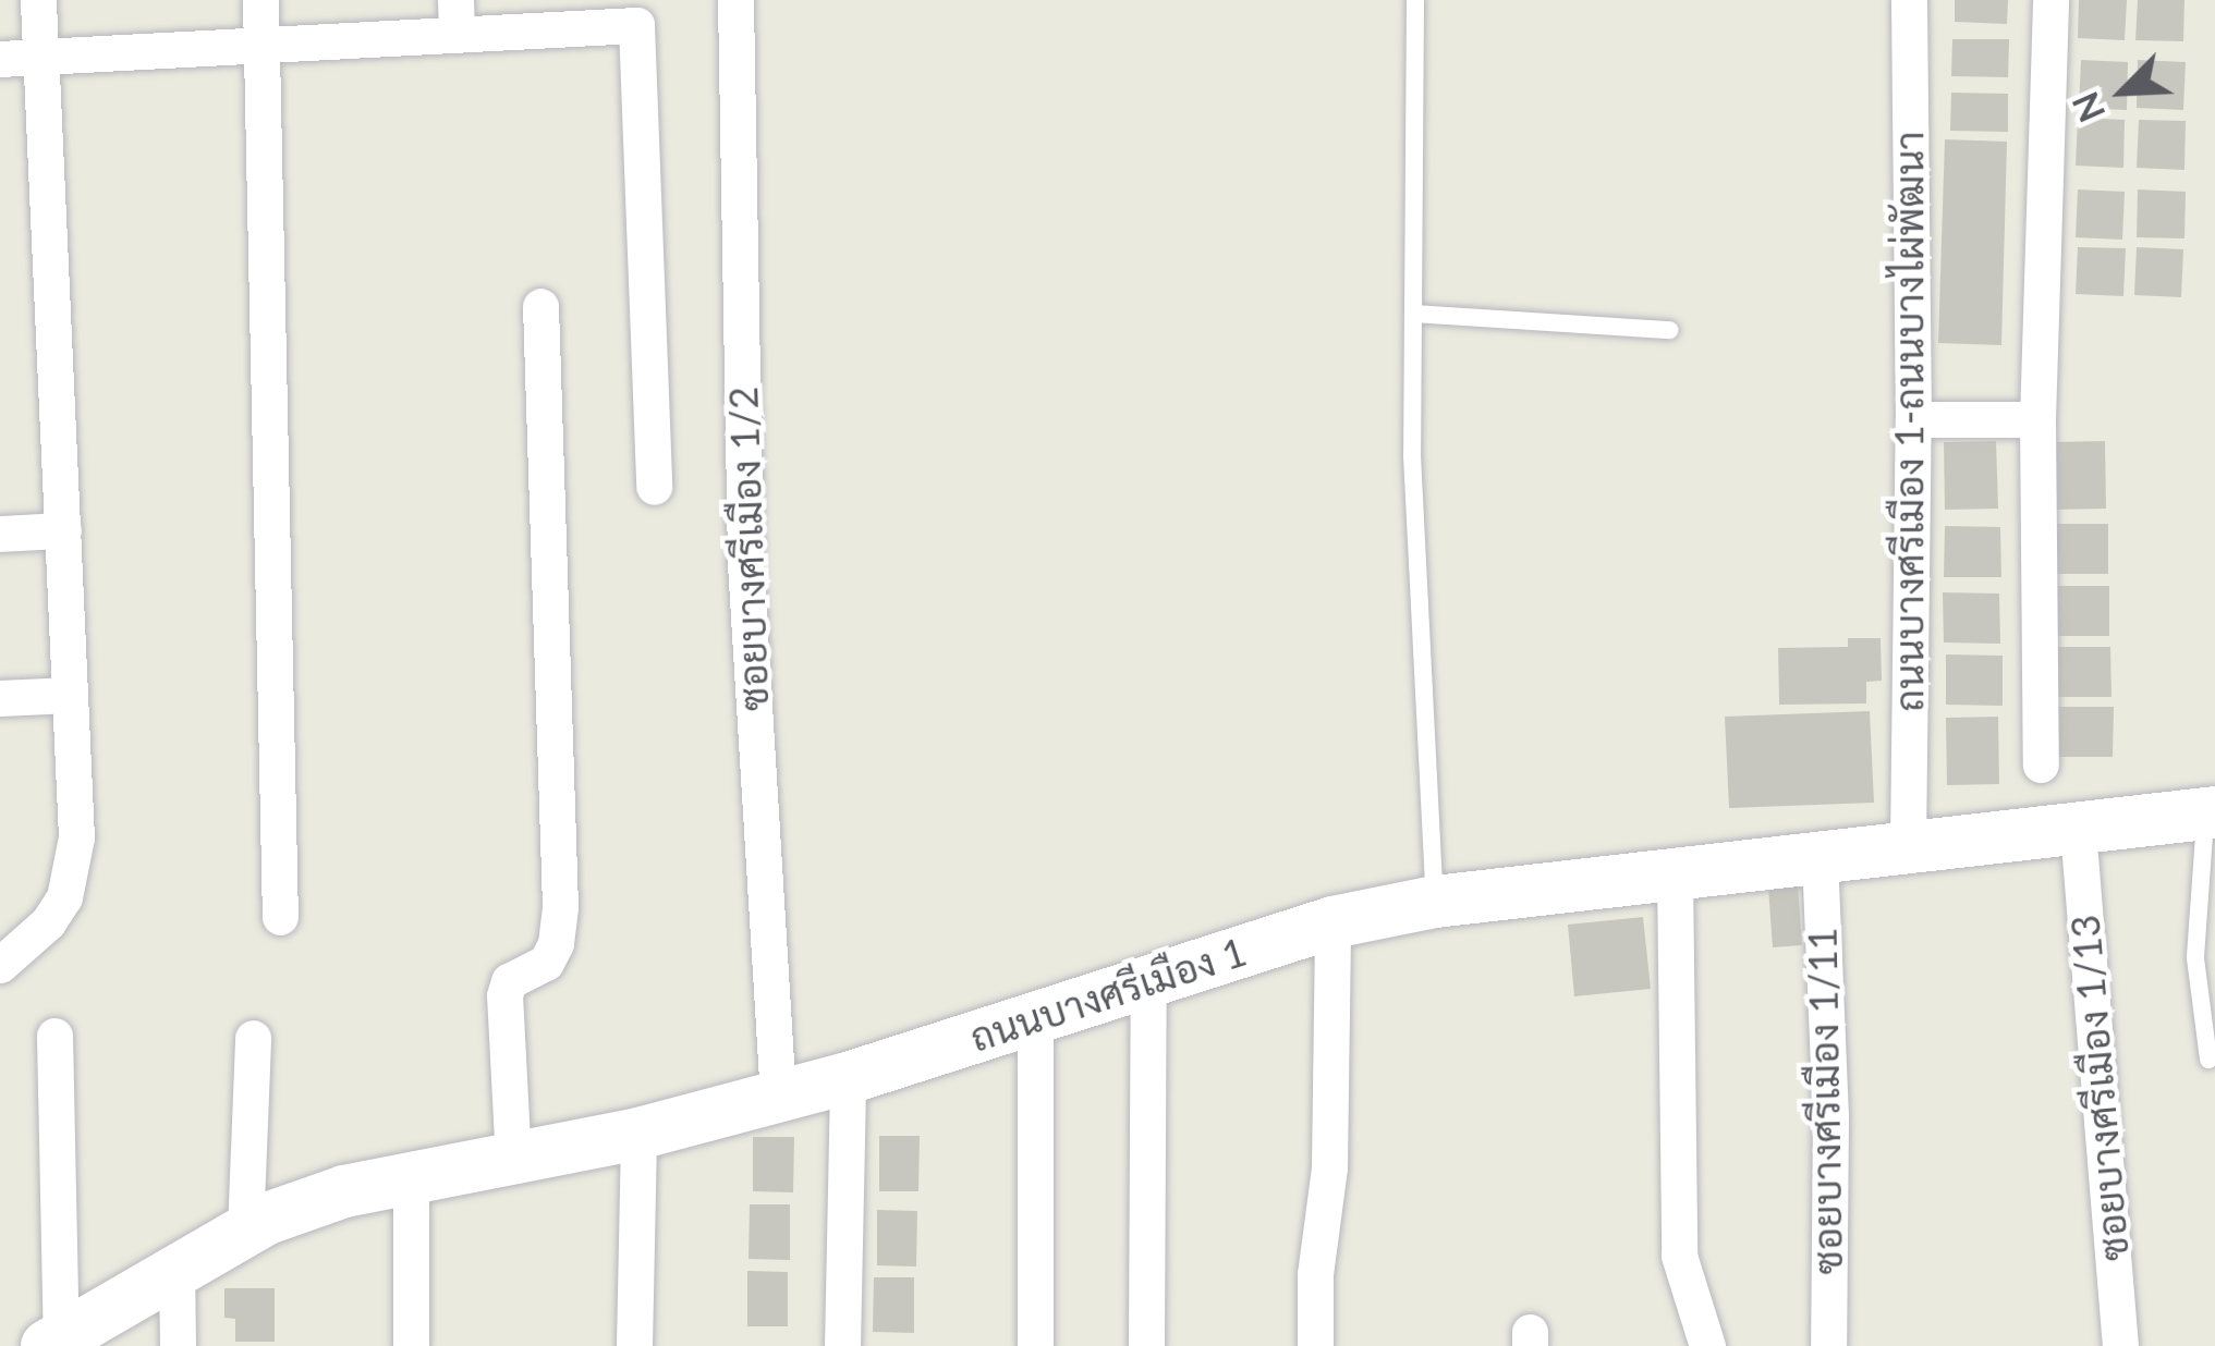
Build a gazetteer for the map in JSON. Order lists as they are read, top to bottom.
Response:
{
  "streets": {
    "street": [
      "ถนนบางศรีเมือง 1-ถนนบางไผ่พัฒนา",
      "ซอยบางศรีเมือง 1/2",
      "ถนนบางศรีเมือง 1",
      "ซอยบางศรีเมือง 1/13",
      "ซอยบางศรีเมือง 1/11"
    ]
  },
  "crossings": [
    ["ถนนบางศรีเมือง 1-ถนนบางไผ่พัฒนา", "ถนนบางศรีเมือง 1"],
    ["ซอยบางศรีเมือง 1/2", "ถนนบางศรีเมือง 1"],
    ["ถนนบางศรีเมือง 1", "ซอยบางศรีเมือง 1/13"],
    ["ถนนบางศรีเมือง 1", "ซอยบางศรีเมือง 1/11"]
  ],
  "north": "bottom left"
}
